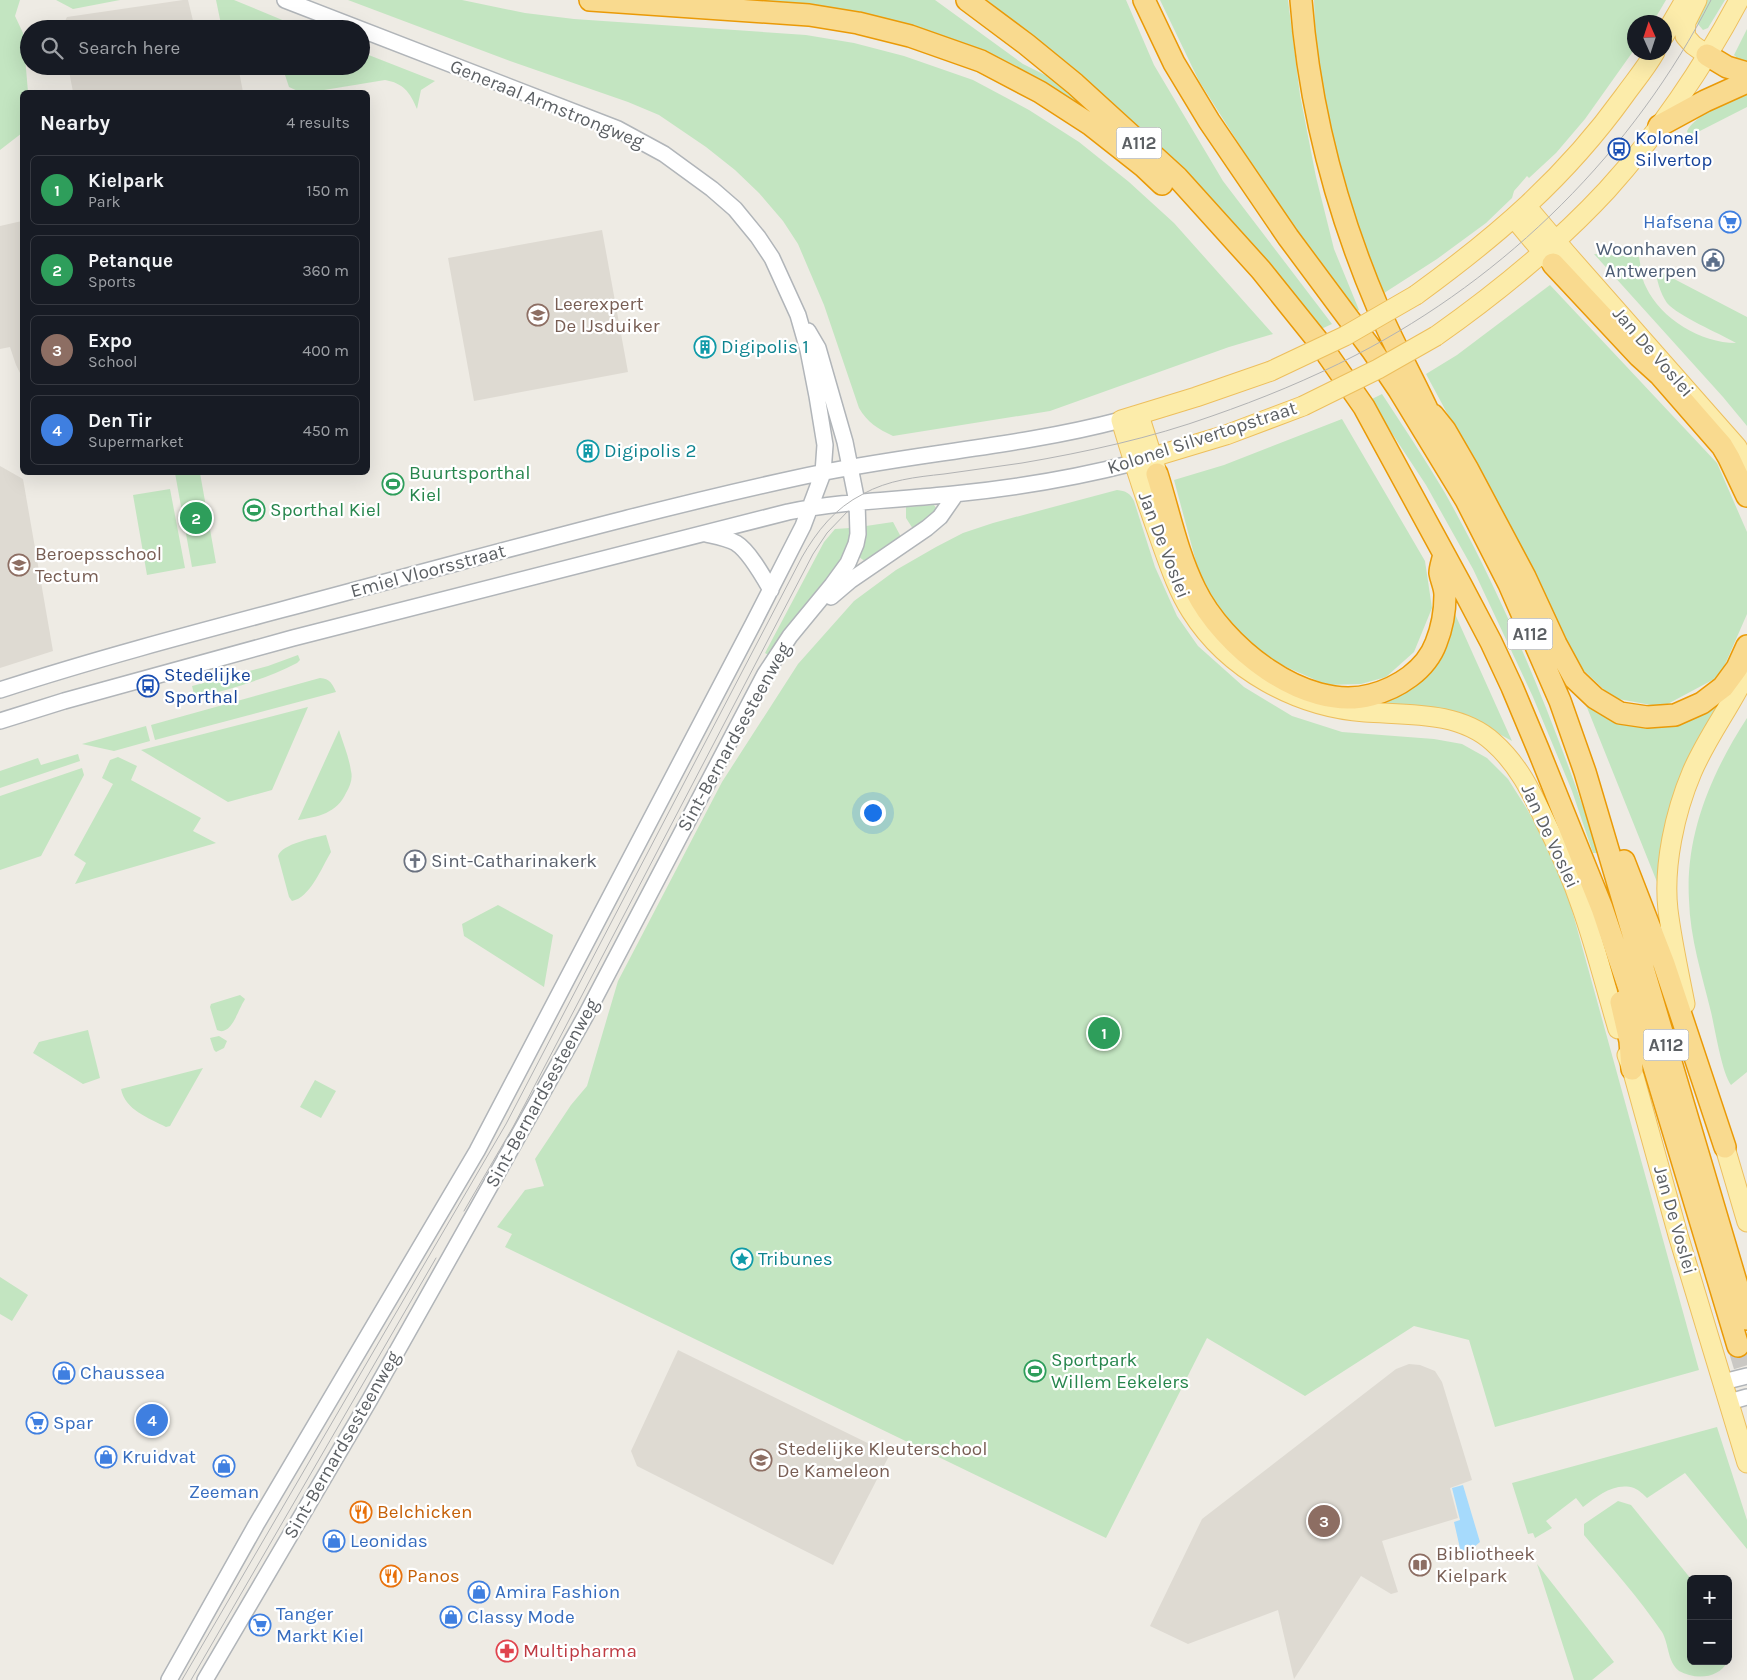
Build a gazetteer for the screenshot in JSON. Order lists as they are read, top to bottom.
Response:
{
  "streets": {
    "highway": ["A112"],
    "main road": ["Jan De Voslei", "Kolonel Silvertopstraat"],
    "street": ["Generaal Armstrongweg", "Emiel Vloorsstraat", "Sint-Bernardsesteenweg"]
  },
  "crossings": [
    ["Generaal Armstrongweg", "Kolonel Silvertopstraat"],
    ["Generaal Armstrongweg", "Emiel Vloorsstraat"],
    ["Generaal Armstrongweg", "Sint-Bernardsesteenweg"],
    ["Jan De Voslei", "Kolonel Silvertopstraat"],
    ["Kolonel Silvertopstraat", "Emiel Vloorsstraat"],
    ["Kolonel Silvertopstraat", "Sint-Bernardsesteenweg"],
    ["Emiel Vloorsstraat", "Sint-Bernardsesteenweg"]
  ],
  "places": {
    "bus stop": ["Kolonel Silvertop", "Stedelijke Sporthal"],
    "supermarket": ["Hafsena", "Spar", "Tanger Markt Kiel"],
    "public building": ["Woonhaven Antwerpen"],
    "school or university": ["Leerexpert De IJsduiker", "Beroepsschool Tectum", "Stedelijke Kleuterschool De Kameleon"],
    "building": ["Digipolis 1", "Digipolis 2"],
    "sports": ["Buurtsporthal Kiel", "Sporthal Kiel", "Sportpark Willem Eekelers"],
    "church": ["Sint-Catharinakerk"],
    "place": ["Tribunes"],
    "shop": [
      "Chaussea",
      "Kruidvat",
      "Zeeman",
      "Leonidas",
      "Amira Fashion",
      "Classy Mode"
    ],
    "restaurant": ["Belchicken", "Panos"],
    "library": ["Bibliotheek Kielpark"],
    "pharmacy": ["Multipharma"]
  },
  "north": "top",
  "page": {
    "search": "Search here",
    "heading": ["Nearby", "4 results"],
    "list": [
      {
        "mark": "1",
        "name": "Kielpark",
        "note": "Park",
        "value": "150 m"
      },
      {
        "mark": "2",
        "name": "Petanque",
        "note": "Sports",
        "value": "360 m"
      },
      {
        "mark": "3",
        "name": "Expo",
        "note": "School",
        "value": "400 m"
      },
      {
        "mark": "4",
        "name": "Den Tir",
        "note": "Supermarket",
        "value": "450 m"
      }
    ],
    "pins": [
      "2",
      "1",
      "4",
      "3"
    ],
    "map_buttons": ["+", "−"]
  }
}
